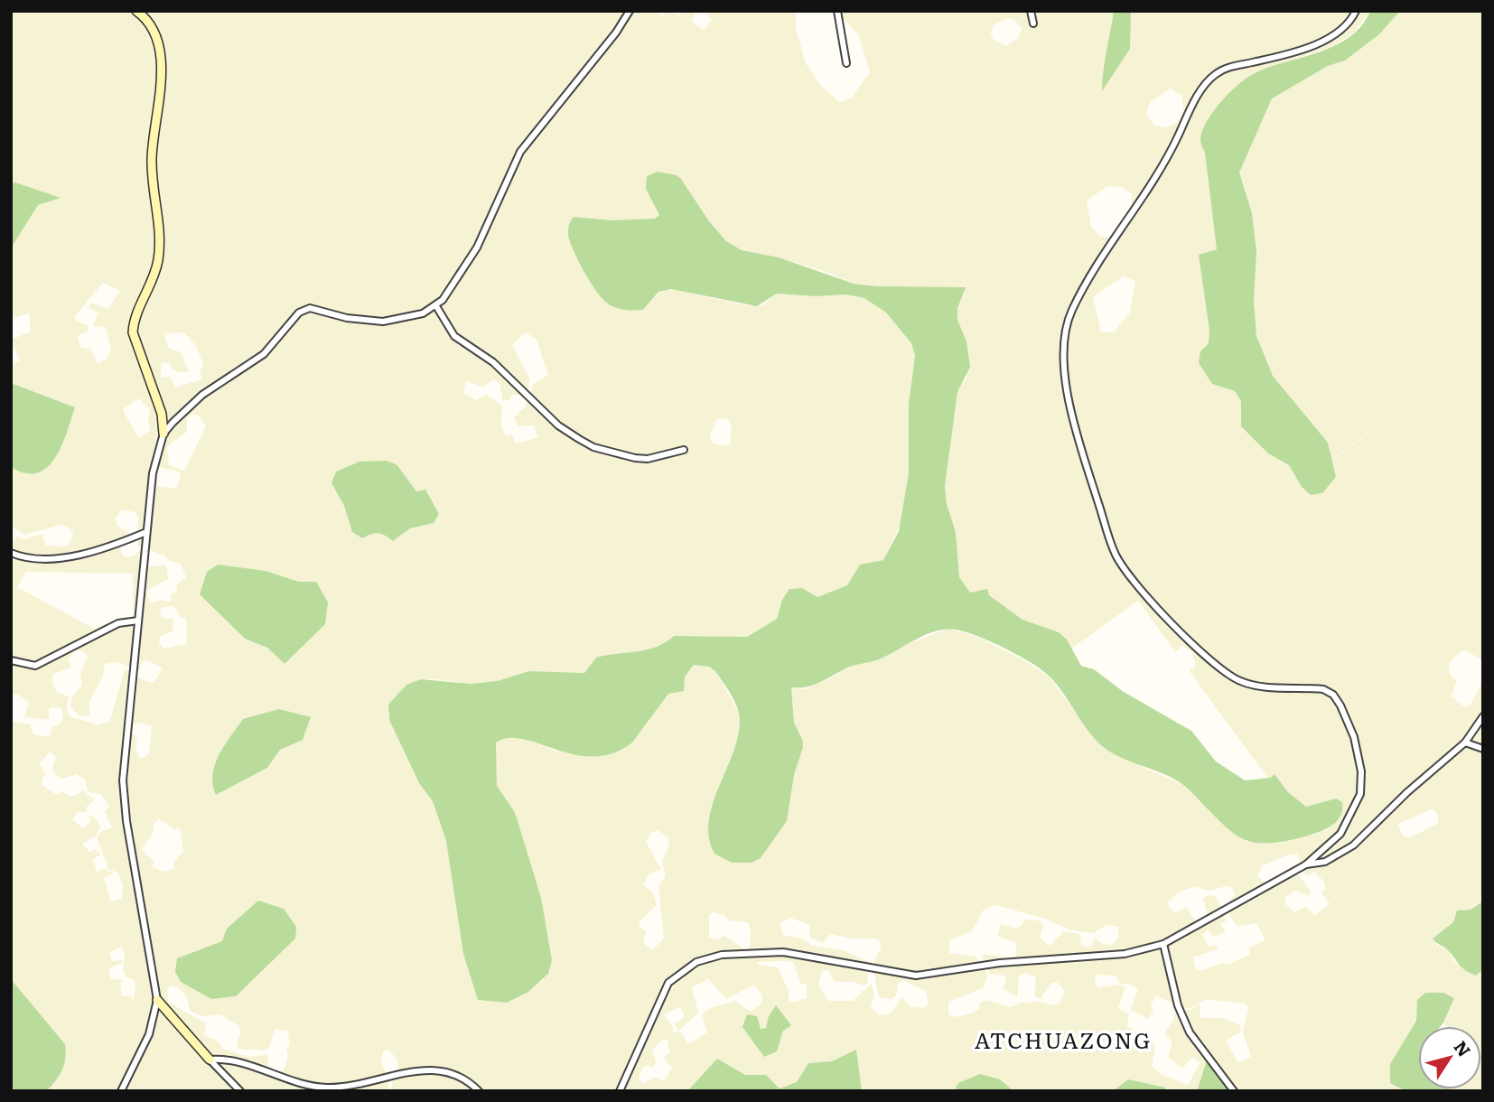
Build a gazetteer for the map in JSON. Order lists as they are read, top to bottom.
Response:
{
  "districts": ["ATCHUAZONG"],
  "north": "top right"
}
